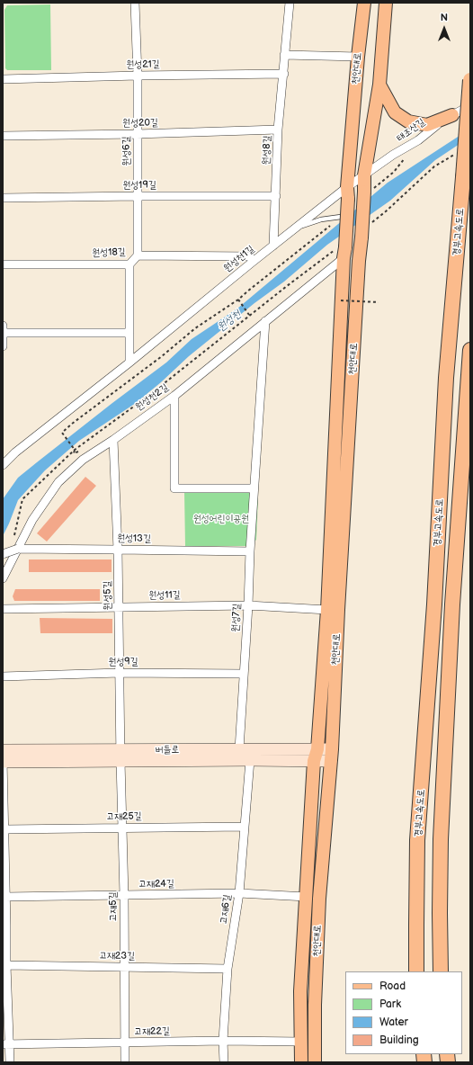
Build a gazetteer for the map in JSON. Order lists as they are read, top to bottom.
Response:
{
  "streets": {
    "highway": ["경부고속도로"],
    "main road": ["천안대로"],
    "street": [
      "원성21길",
      "원성20길",
      "태조산길",
      "원성8길",
      "원성6길",
      "원성19길",
      "원성18길",
      "원성천1길",
      "원성천2길",
      "원성13길",
      "원성5길",
      "원성11길",
      "원성7길",
      "원성9길",
      "버들로",
      "고재25길",
      "고재24길",
      "고재5길",
      "고재6길",
      "고재23길",
      "고재22길"
    ]
  },
  "crossings": [
    ["원성21길", "원성8길"],
    ["원성21길", "원성6길"],
    ["천안대로", "원성천1길"],
    ["천안대로", "원성천2길"],
    ["천안대로", "원성11길"],
    ["천안대로", "버들로"],
    ["천안대로", "고재24길"],
    ["천안대로", "고재22길"],
    ["원성20길", "원성8길"],
    ["원성20길", "원성6길"],
    ["태조산길", "원성천1길"],
    ["원성8길", "원성19길"],
    ["원성8길", "원성천1길"],
    ["원성6길", "원성19길"],
    ["원성6길", "원성18길"],
    ["원성18길", "원성천1길"],
    ["원성천2길", "원성13길"],
    ["원성천2길", "원성5길"],
    ["원성천2길", "원성7길"],
    ["원성13길", "원성5길"],
    ["원성13길", "원성7길"],
    ["원성5길", "원성11길"],
    ["원성5길", "원성9길"],
    ["원성5길", "버들로"],
    ["원성5길", "고재5길"],
    ["원성11길", "원성7길"],
    ["원성7길", "원성9길"],
    ["원성7길", "버들로"],
    ["버들로", "고재5길"],
    ["버들로", "고재6길"],
    ["고재25길", "고재5길"],
    ["고재25길", "고재6길"],
    ["고재24길", "고재5길"],
    ["고재24길", "고재6길"],
    ["고재5길", "고재23길"],
    ["고재5길", "고재22길"],
    ["고재6길", "고재23길"],
    ["고재6길", "고재22길"]
  ],
  "water": ["원성천"],
  "parks": ["원성어린이공원"],
  "legend": [
    "Road",
    "Park",
    "Water",
    "Building"
  ],
  "north": "top"
}
